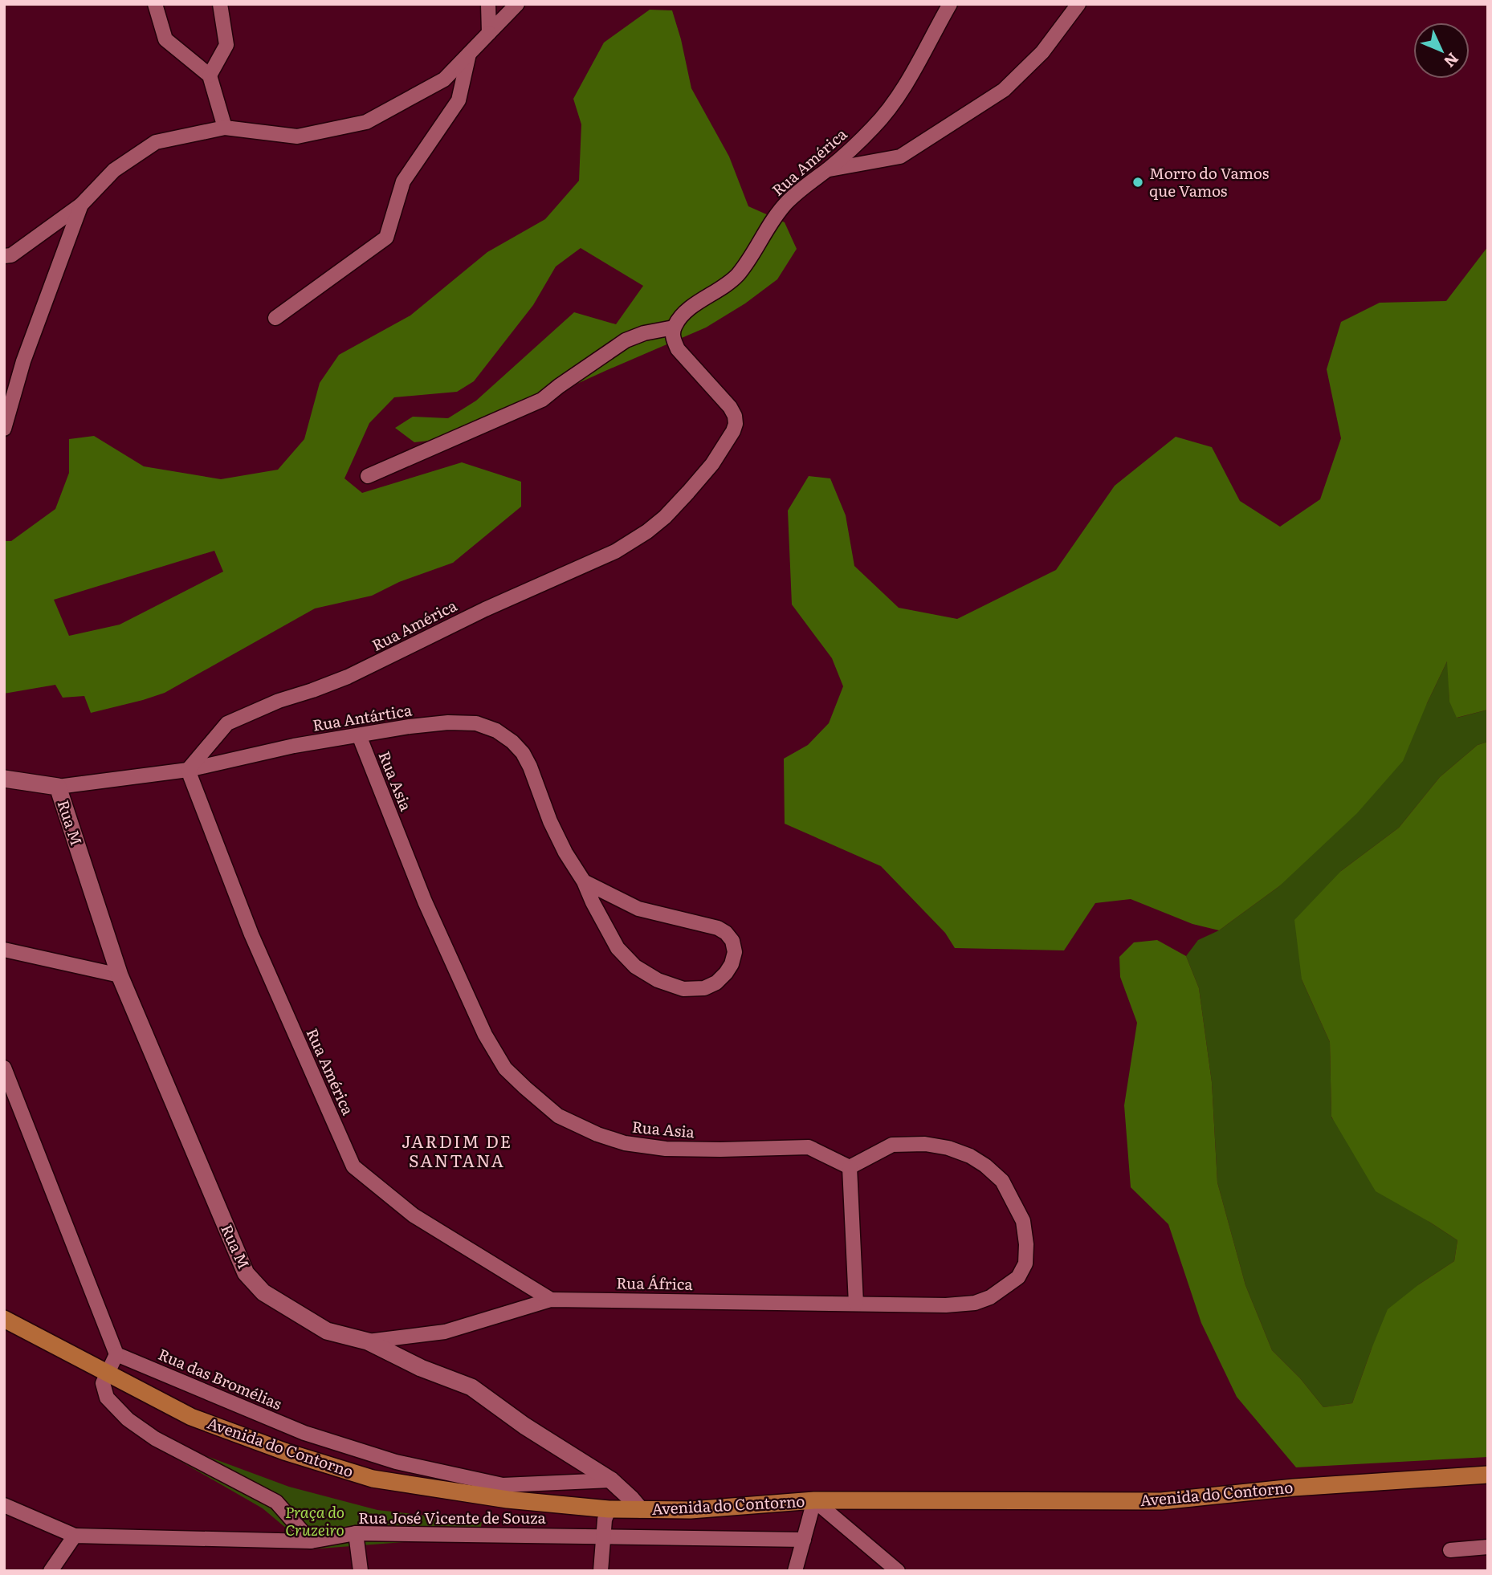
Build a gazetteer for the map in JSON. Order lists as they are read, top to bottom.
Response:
{
  "streets": {
    "main road": ["Avenida do Contorno"],
    "street": [
      "Rua América",
      "Rua Antártica",
      "Rua Asia",
      "Rua M",
      "Rua África",
      "Rua das Bromélias",
      "Rua José Vicente de Souza"
    ]
  },
  "crossings": [
    ["Rua América", "Rua Antártica"],
    ["Rua América", "Rua África"],
    ["Rua Antártica", "Rua Asia"],
    ["Rua Antártica", "Rua M"],
    ["Rua Asia", "Rua África"],
    ["Rua M", "Rua África"],
    ["Rua M", "Rua das Bromélias"],
    ["Rua M", "Avenida do Contorno"]
  ],
  "districts": ["JARDIM DE SANTANA"],
  "parks": ["Praça do Cruzeiro"],
  "places": ["Morro do Vamos que Vamos"],
  "north": "bottom right"
}
